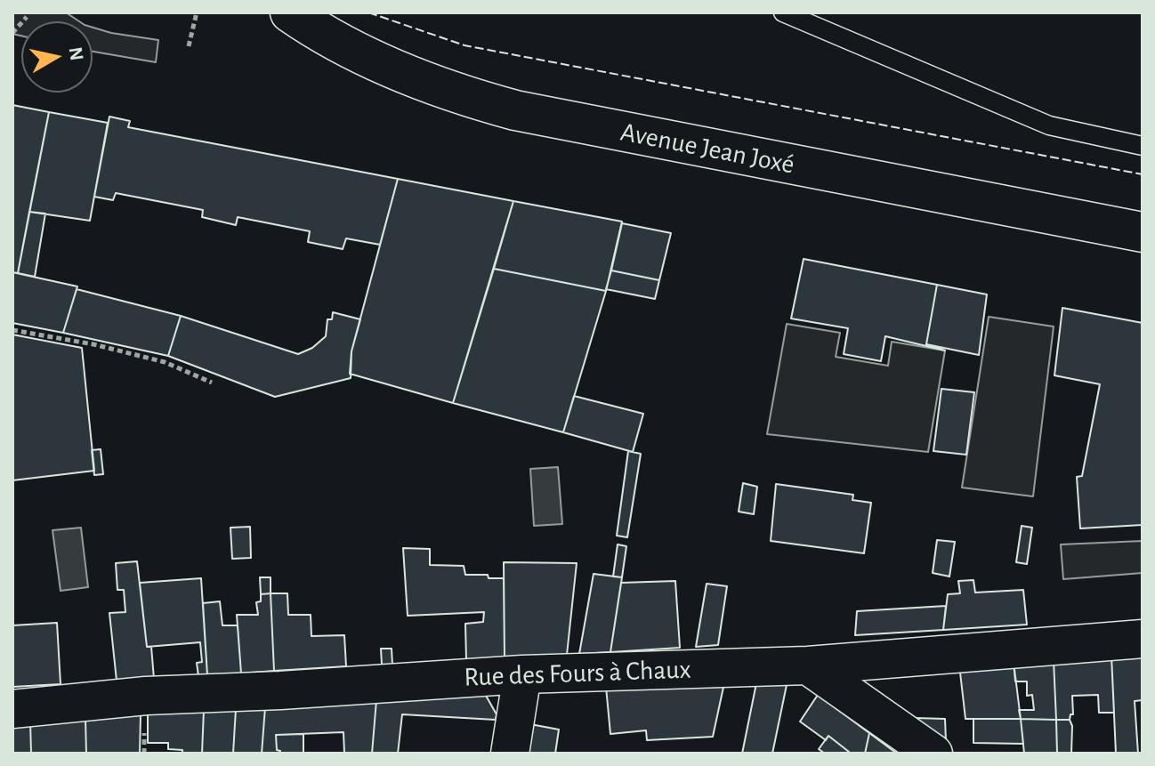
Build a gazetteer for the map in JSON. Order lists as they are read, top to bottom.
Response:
{
  "streets": {
    "main road": ["Avenue Jean Joxé"],
    "street": ["Rue des Fours à Chaux"]
  },
  "north": "right"
}
